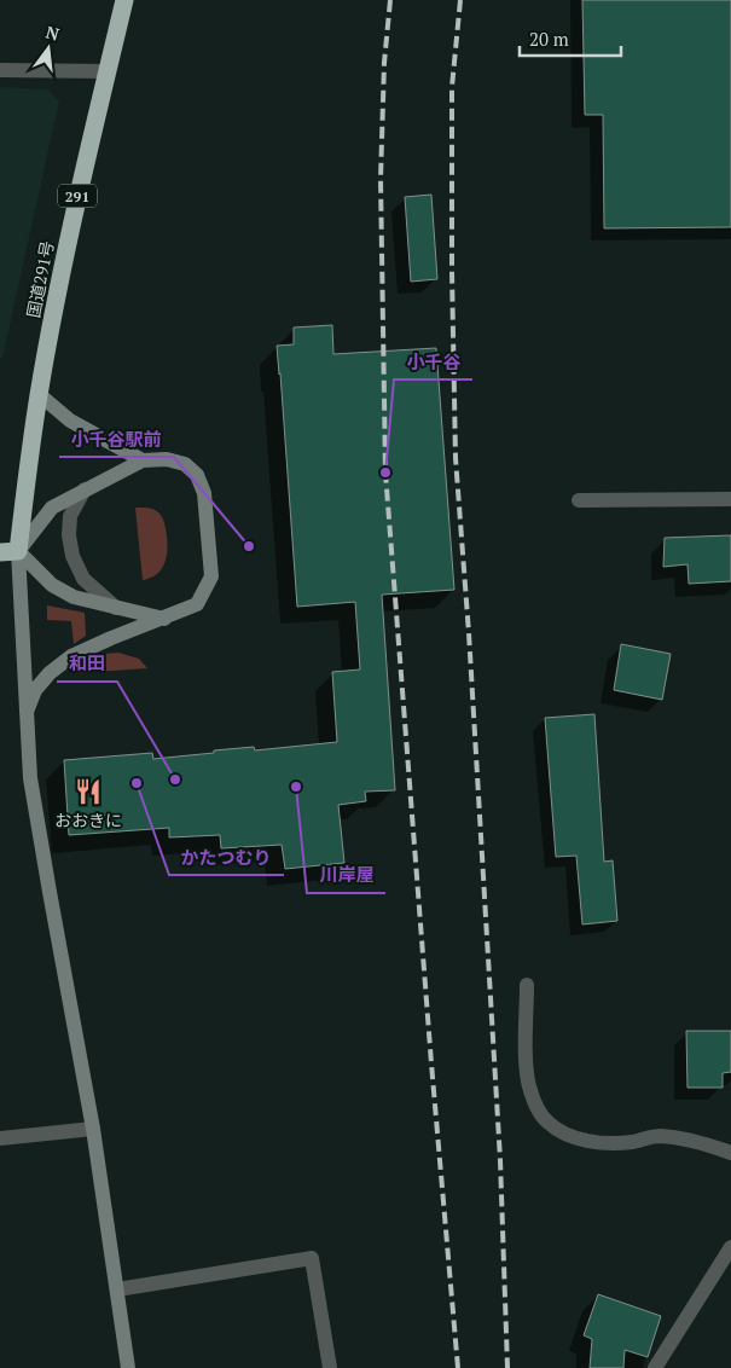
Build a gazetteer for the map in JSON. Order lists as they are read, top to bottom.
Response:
{
  "streets": {
    "highway": ["291", "国道291号"]
  },
  "places": {
    "other": [
      "小千谷",
      "小千谷駅前",
      "和田",
      "かたつむり",
      "川岸屋"
    ],
    "restaurant": ["おおきに"]
  },
  "scale_bar": "20 m",
  "north": "top"
}
